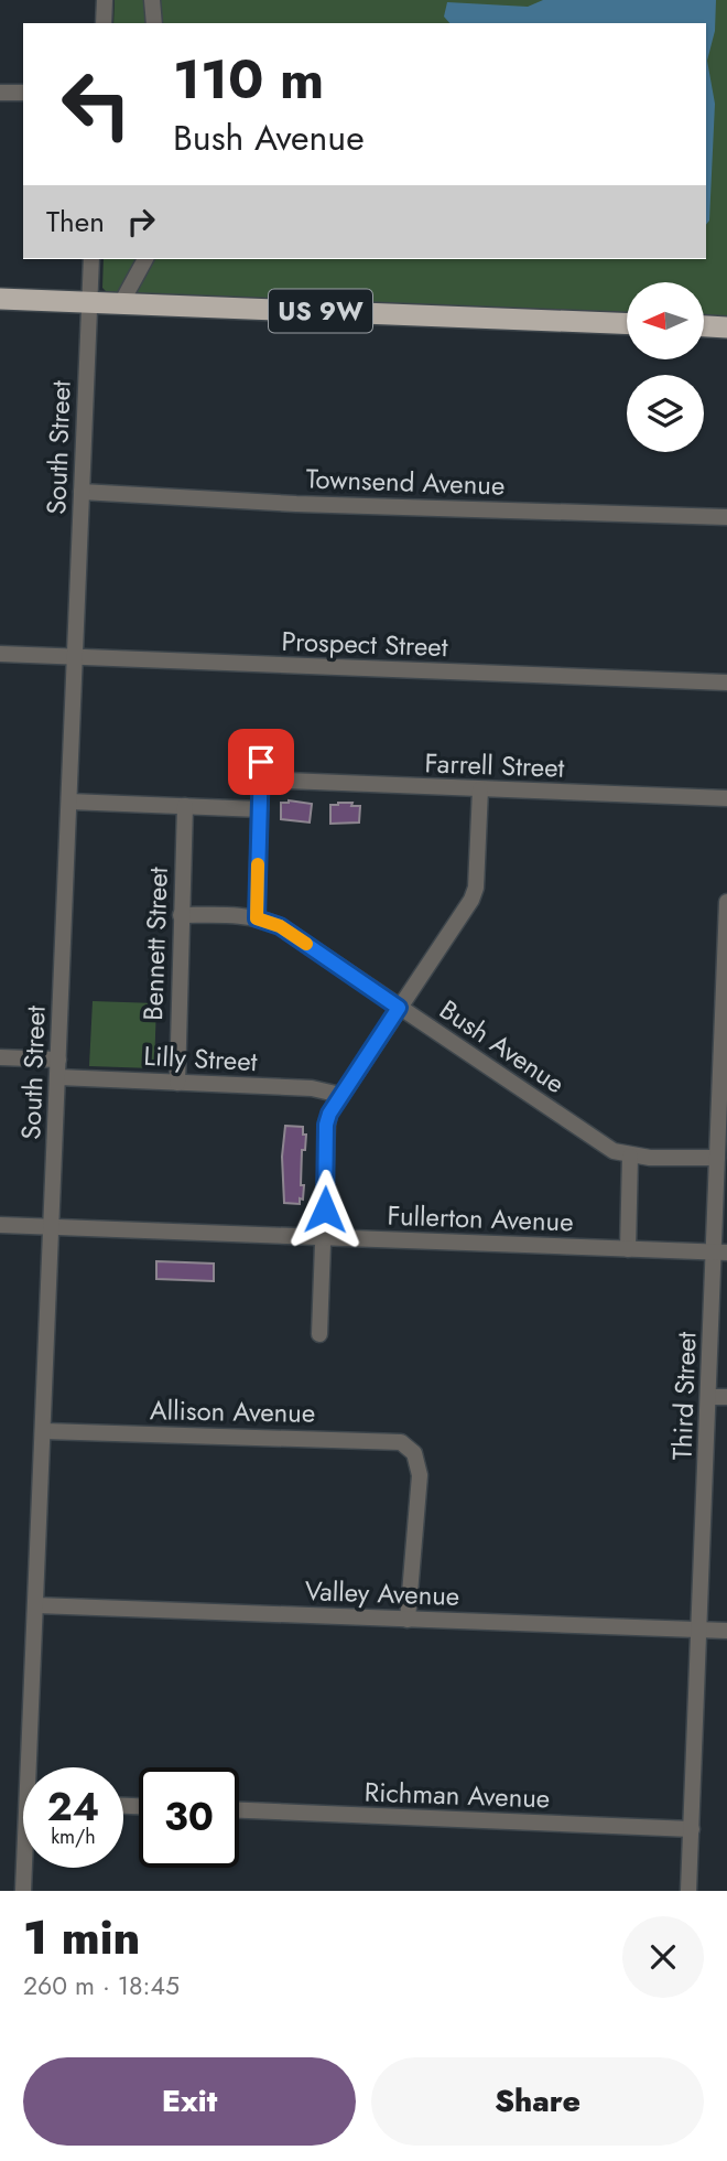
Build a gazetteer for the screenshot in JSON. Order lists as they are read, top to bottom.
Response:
{
  "streets": {
    "highway": ["US 9W"],
    "street": [
      "South Street",
      "Townsend Avenue",
      "Prospect Street",
      "Farrell Street",
      "Bennett Street",
      "Bush Avenue",
      "Lilly Street",
      "Fullerton Avenue",
      "Third Street",
      "Allison Avenue",
      "Valley Avenue",
      "Richman Avenue"
    ]
  },
  "crossings": [
    ["US 9W", "South Street"],
    ["South Street", "Townsend Avenue"],
    ["South Street", "Prospect Street"],
    ["South Street", "Lilly Street"],
    ["South Street", "Fullerton Avenue"],
    ["South Street", "Allison Avenue"],
    ["South Street", "Valley Avenue"],
    ["Bennett Street", "Bush Avenue"],
    ["Bennett Street", "Lilly Street"],
    ["Bush Avenue", "Third Street"],
    ["Fullerton Avenue", "Third Street"],
    ["Third Street", "Valley Avenue"],
    ["Third Street", "Richman Avenue"],
    ["Allison Avenue", "Valley Avenue"]
  ],
  "north": "left",
  "page": {
    "turn": ["110 m", "Bush Avenue"],
    "then": "Then",
    "speed": "24 km/h",
    "limit": "30",
    "heading": ["1 min", "260 m · 18:45"],
    "buttons": ["Exit", "Share"]
  }
}
